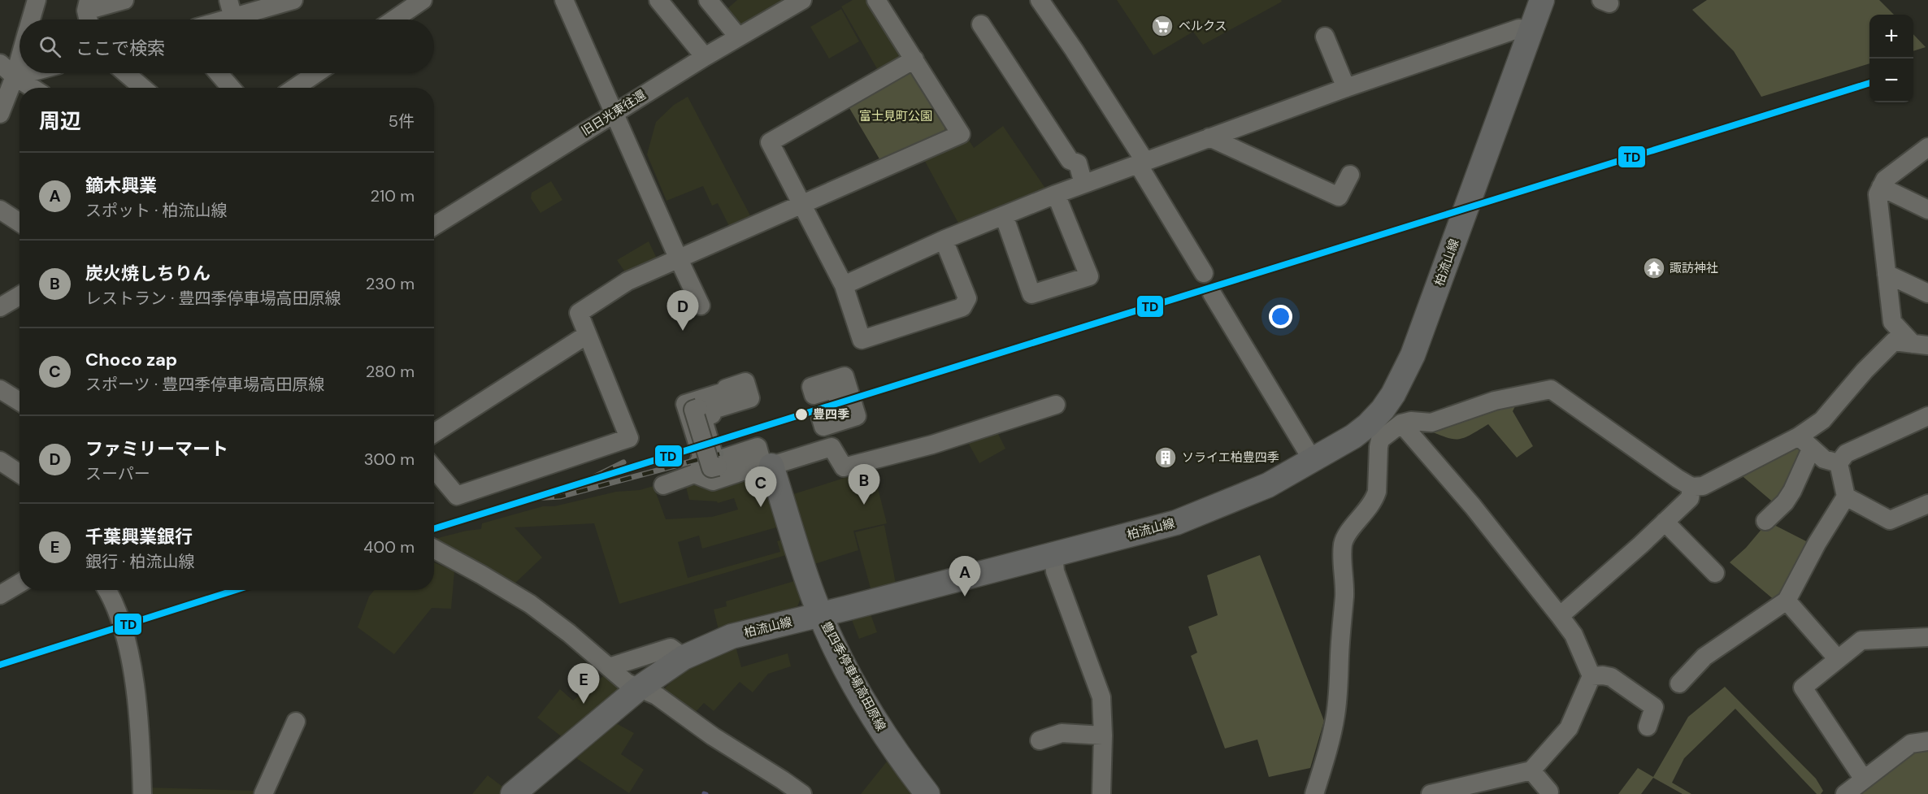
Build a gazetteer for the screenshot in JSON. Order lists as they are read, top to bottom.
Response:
{
  "streets": {
    "main road": ["柏流山線", "豊四季停車場高田原線"],
    "street": ["旧日光東往還"]
  },
  "crossings": [
    ["柏流山線", "豊四季停車場高田原線"]
  ],
  "parks": ["富士見町公園"],
  "places": {
    "supermarket": ["ベルクス"],
    "temple": ["諏訪神社"],
    "other": ["豊四季"],
    "building": ["ソライエ柏豊四季"]
  },
  "lines": ["transit line TD"],
  "page": {
    "map_buttons": ["+", "−"],
    "search": "ここで検索",
    "heading": ["周辺", "5件"],
    "list": [
      {
        "mark": "A",
        "name": "鏑木興業",
        "note": "スポット · 柏流山線",
        "value": "210 m"
      },
      {
        "mark": "B",
        "name": "炭火焼しちりん",
        "note": "レストラン · 豊四季停車場高田原線",
        "value": "230 m"
      },
      {
        "mark": "C",
        "name": "Choco zap",
        "note": "スポーツ · 豊四季停車場高田原線",
        "value": "280 m"
      },
      {
        "mark": "D",
        "name": "ファミリーマート",
        "note": "スーパー",
        "value": "300 m"
      },
      {
        "mark": "E",
        "name": "千葉興業銀行",
        "note": "銀行 · 柏流山線",
        "value": "400 m"
      }
    ],
    "pins": [
      "D",
      "B",
      "C",
      "A",
      "E"
    ]
  }
}
